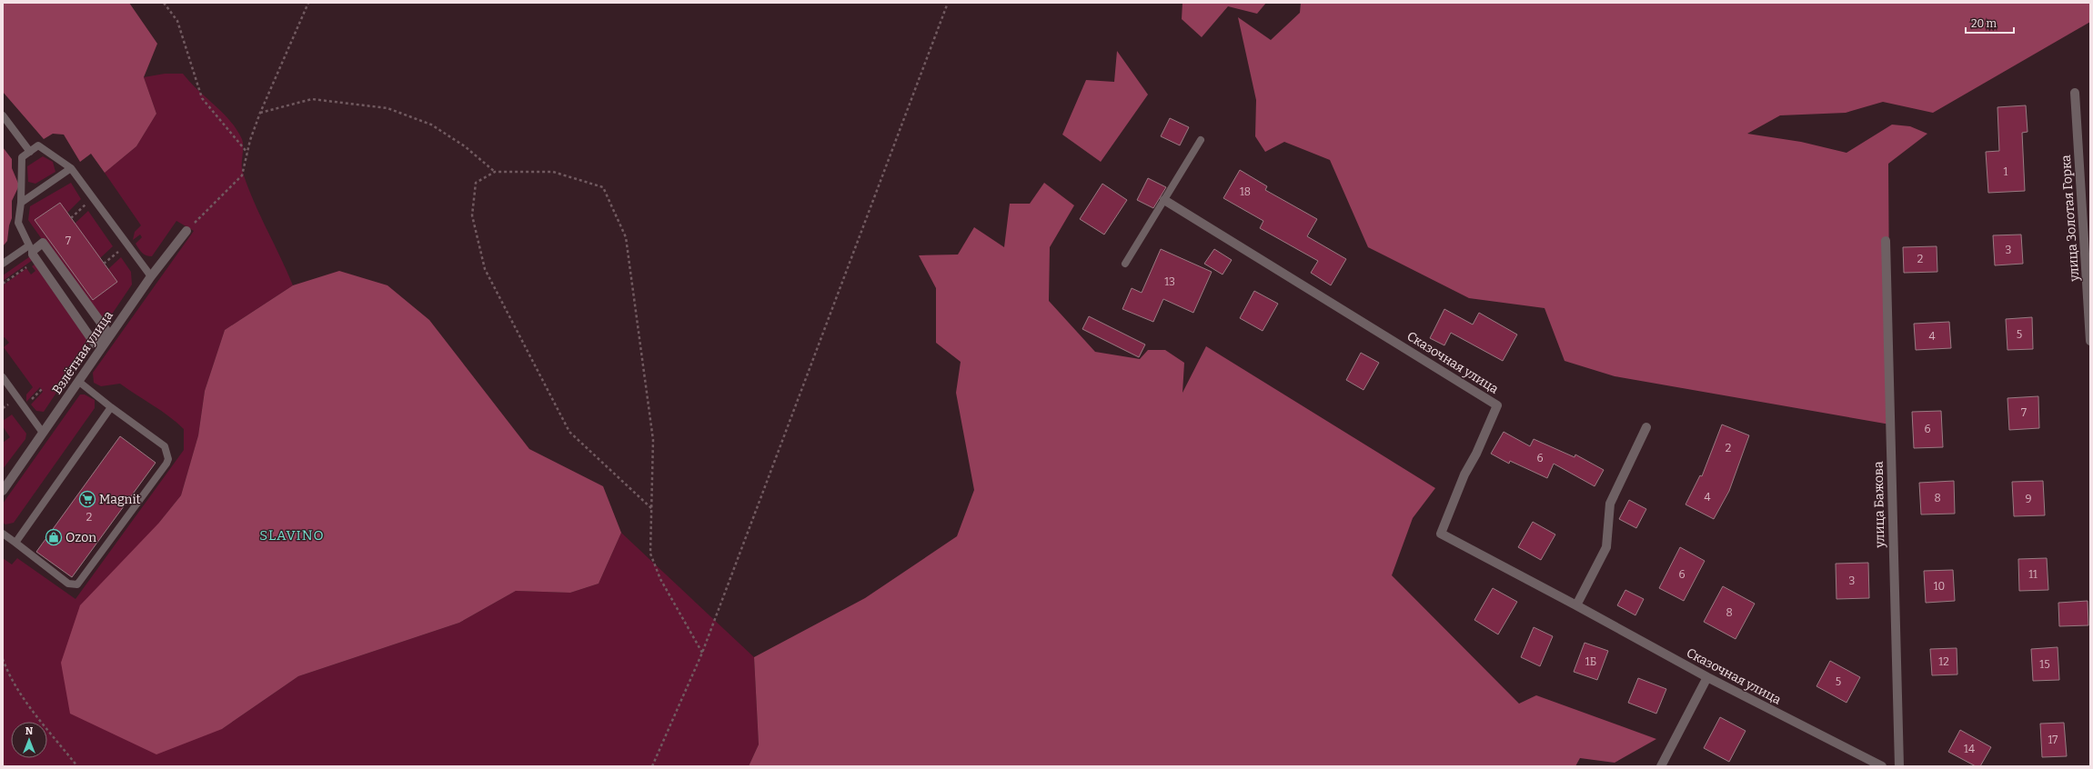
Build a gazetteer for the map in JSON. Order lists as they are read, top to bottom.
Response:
{
  "streets": {
    "street": [
      "улица Золотая Горка",
      "Взлётная улица",
      "Сказочная улица",
      "улица Бажова"
    ]
  },
  "districts": ["SLAVINO"],
  "places": {
    "supermarket": ["Magnit"],
    "shop": ["Ozon"]
  },
  "house_numbers": [
    "1",
    "18",
    "7",
    "3",
    "2",
    "13",
    "5",
    "4",
    "7",
    "6",
    "2",
    "6",
    "4",
    "8",
    "9",
    "2",
    "6",
    "11",
    "3",
    "10",
    "8",
    "1Б",
    "12",
    "15",
    "5",
    "17",
    "14"
  ],
  "scale_bar": "20 m",
  "north": "top"
}
